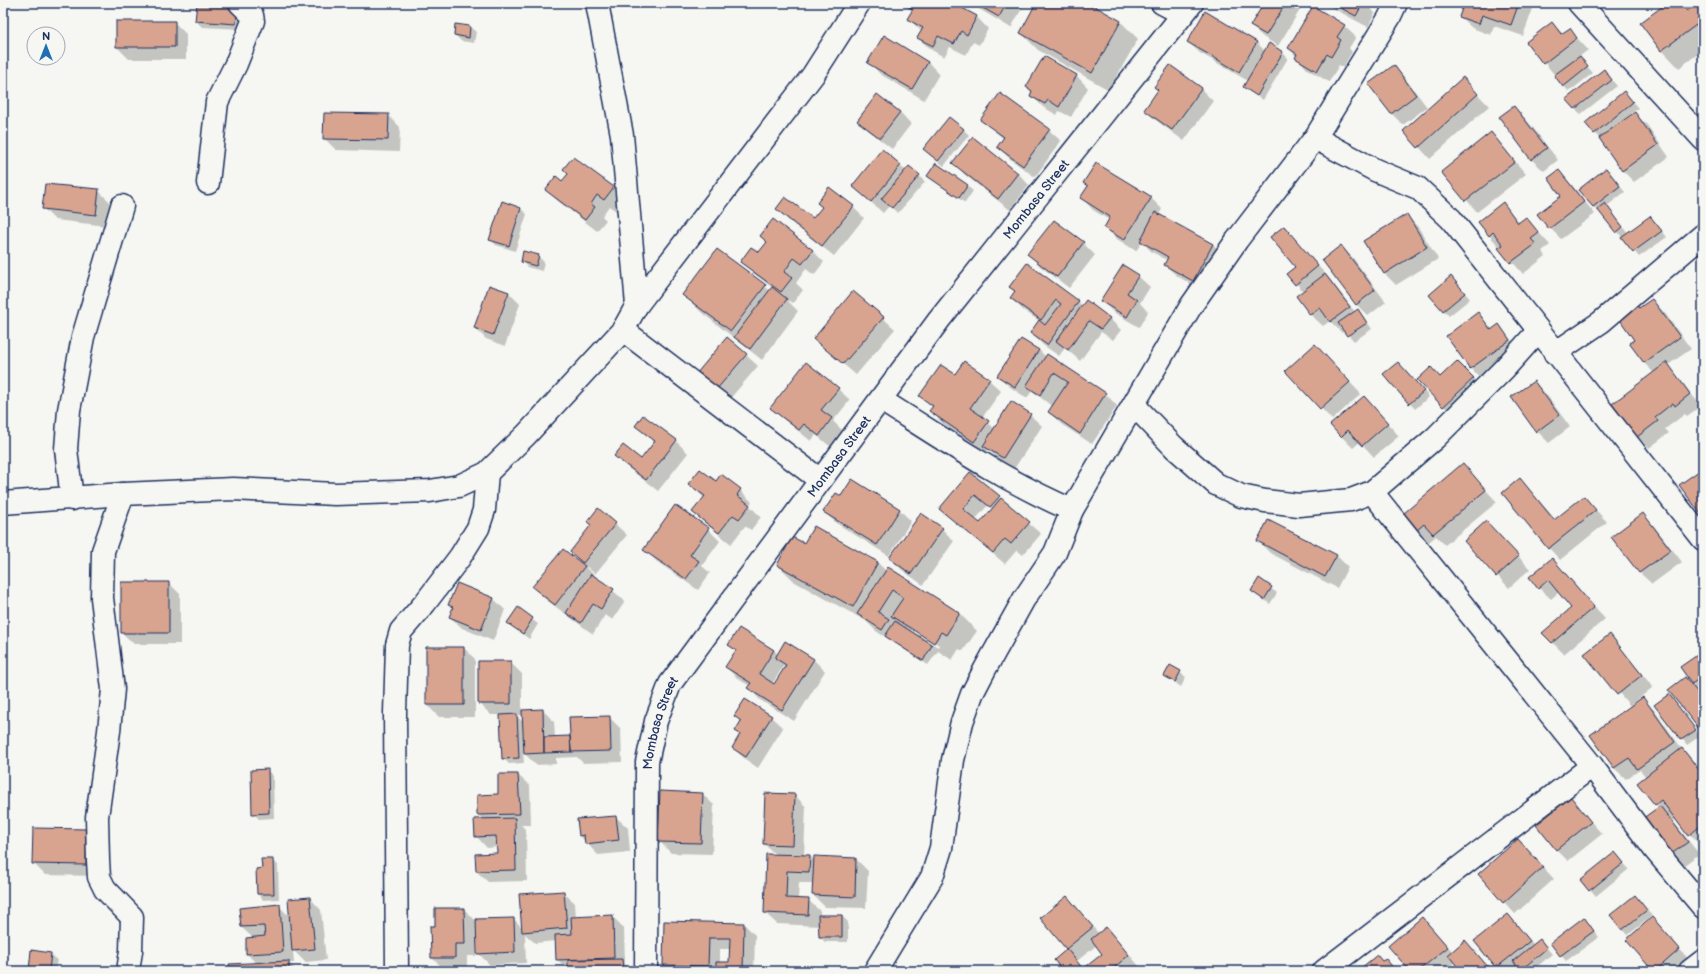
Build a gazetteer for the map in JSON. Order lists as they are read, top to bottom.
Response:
{
  "streets": {
    "street": ["Mombasa Street"]
  },
  "north": "top"
}
